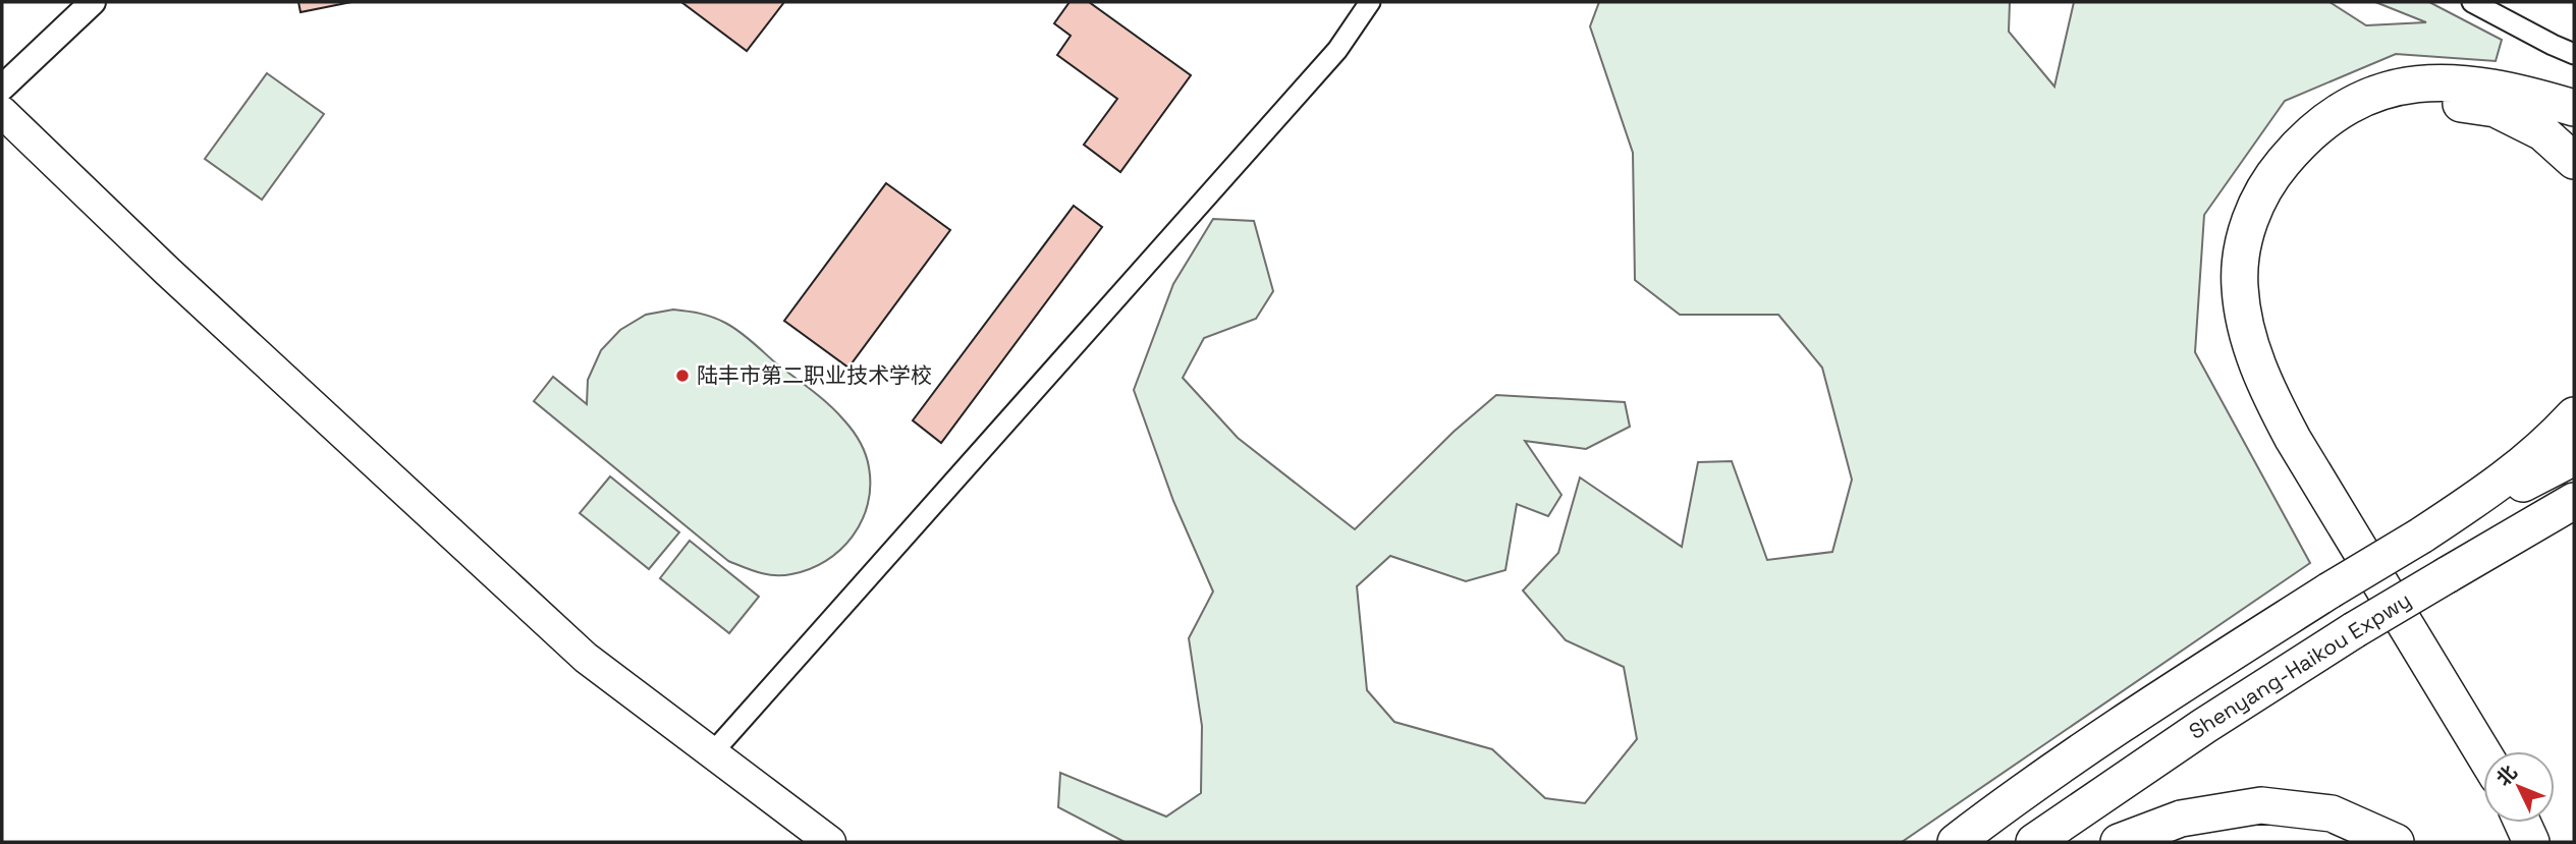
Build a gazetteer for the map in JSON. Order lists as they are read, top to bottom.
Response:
{
  "streets": {
    "highway": ["Shenyang-Haikou Expwy"]
  },
  "places": ["陆丰市第二职业技术学校"],
  "north": "top left"
}
